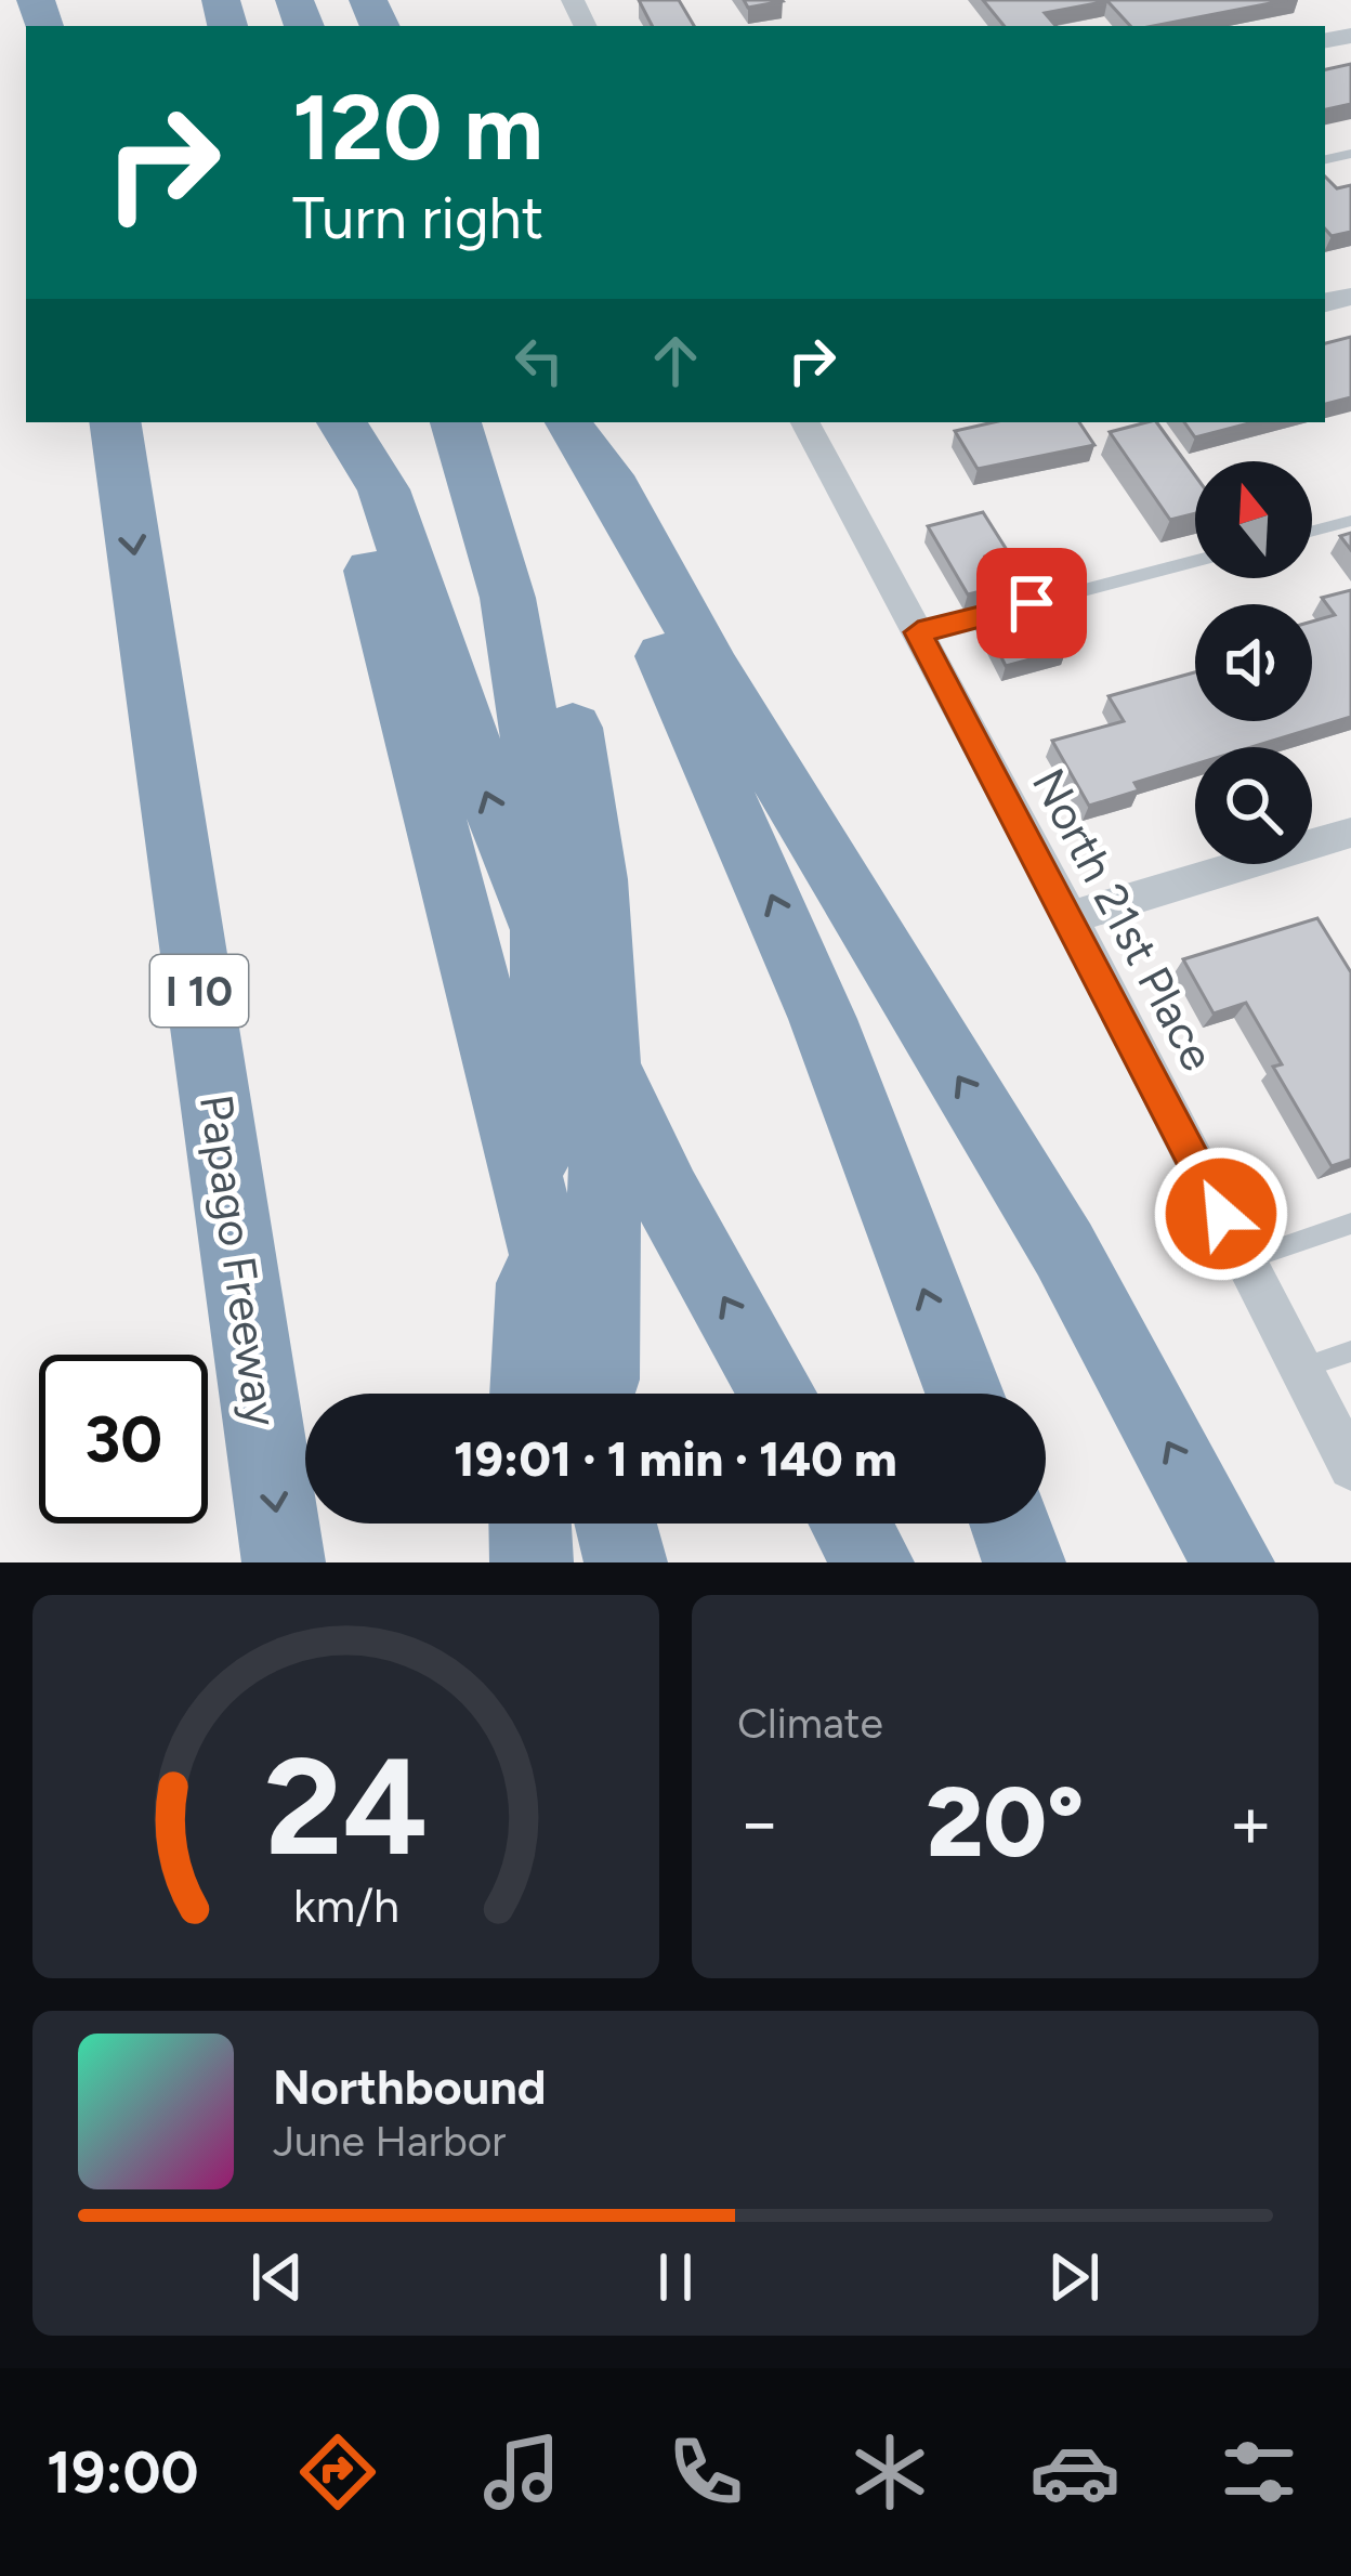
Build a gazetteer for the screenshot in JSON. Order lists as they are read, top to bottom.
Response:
{
  "streets": {
    "highway": ["I 10", "Papago Freeway"],
    "street": ["North 21st Place"]
  },
  "north": "top",
  "page": {
    "turn": ["120 m", "Turn right"],
    "limit": "30",
    "trip": "19:01 · 1 min · 140 m",
    "tile": "Climate",
    "heat": ["−", "20°", "+"],
    "song": ["Northbound", "June Harbor"],
    "tabs": "19:00",
    "gauge": ["24", "km/h"]
  }
}
